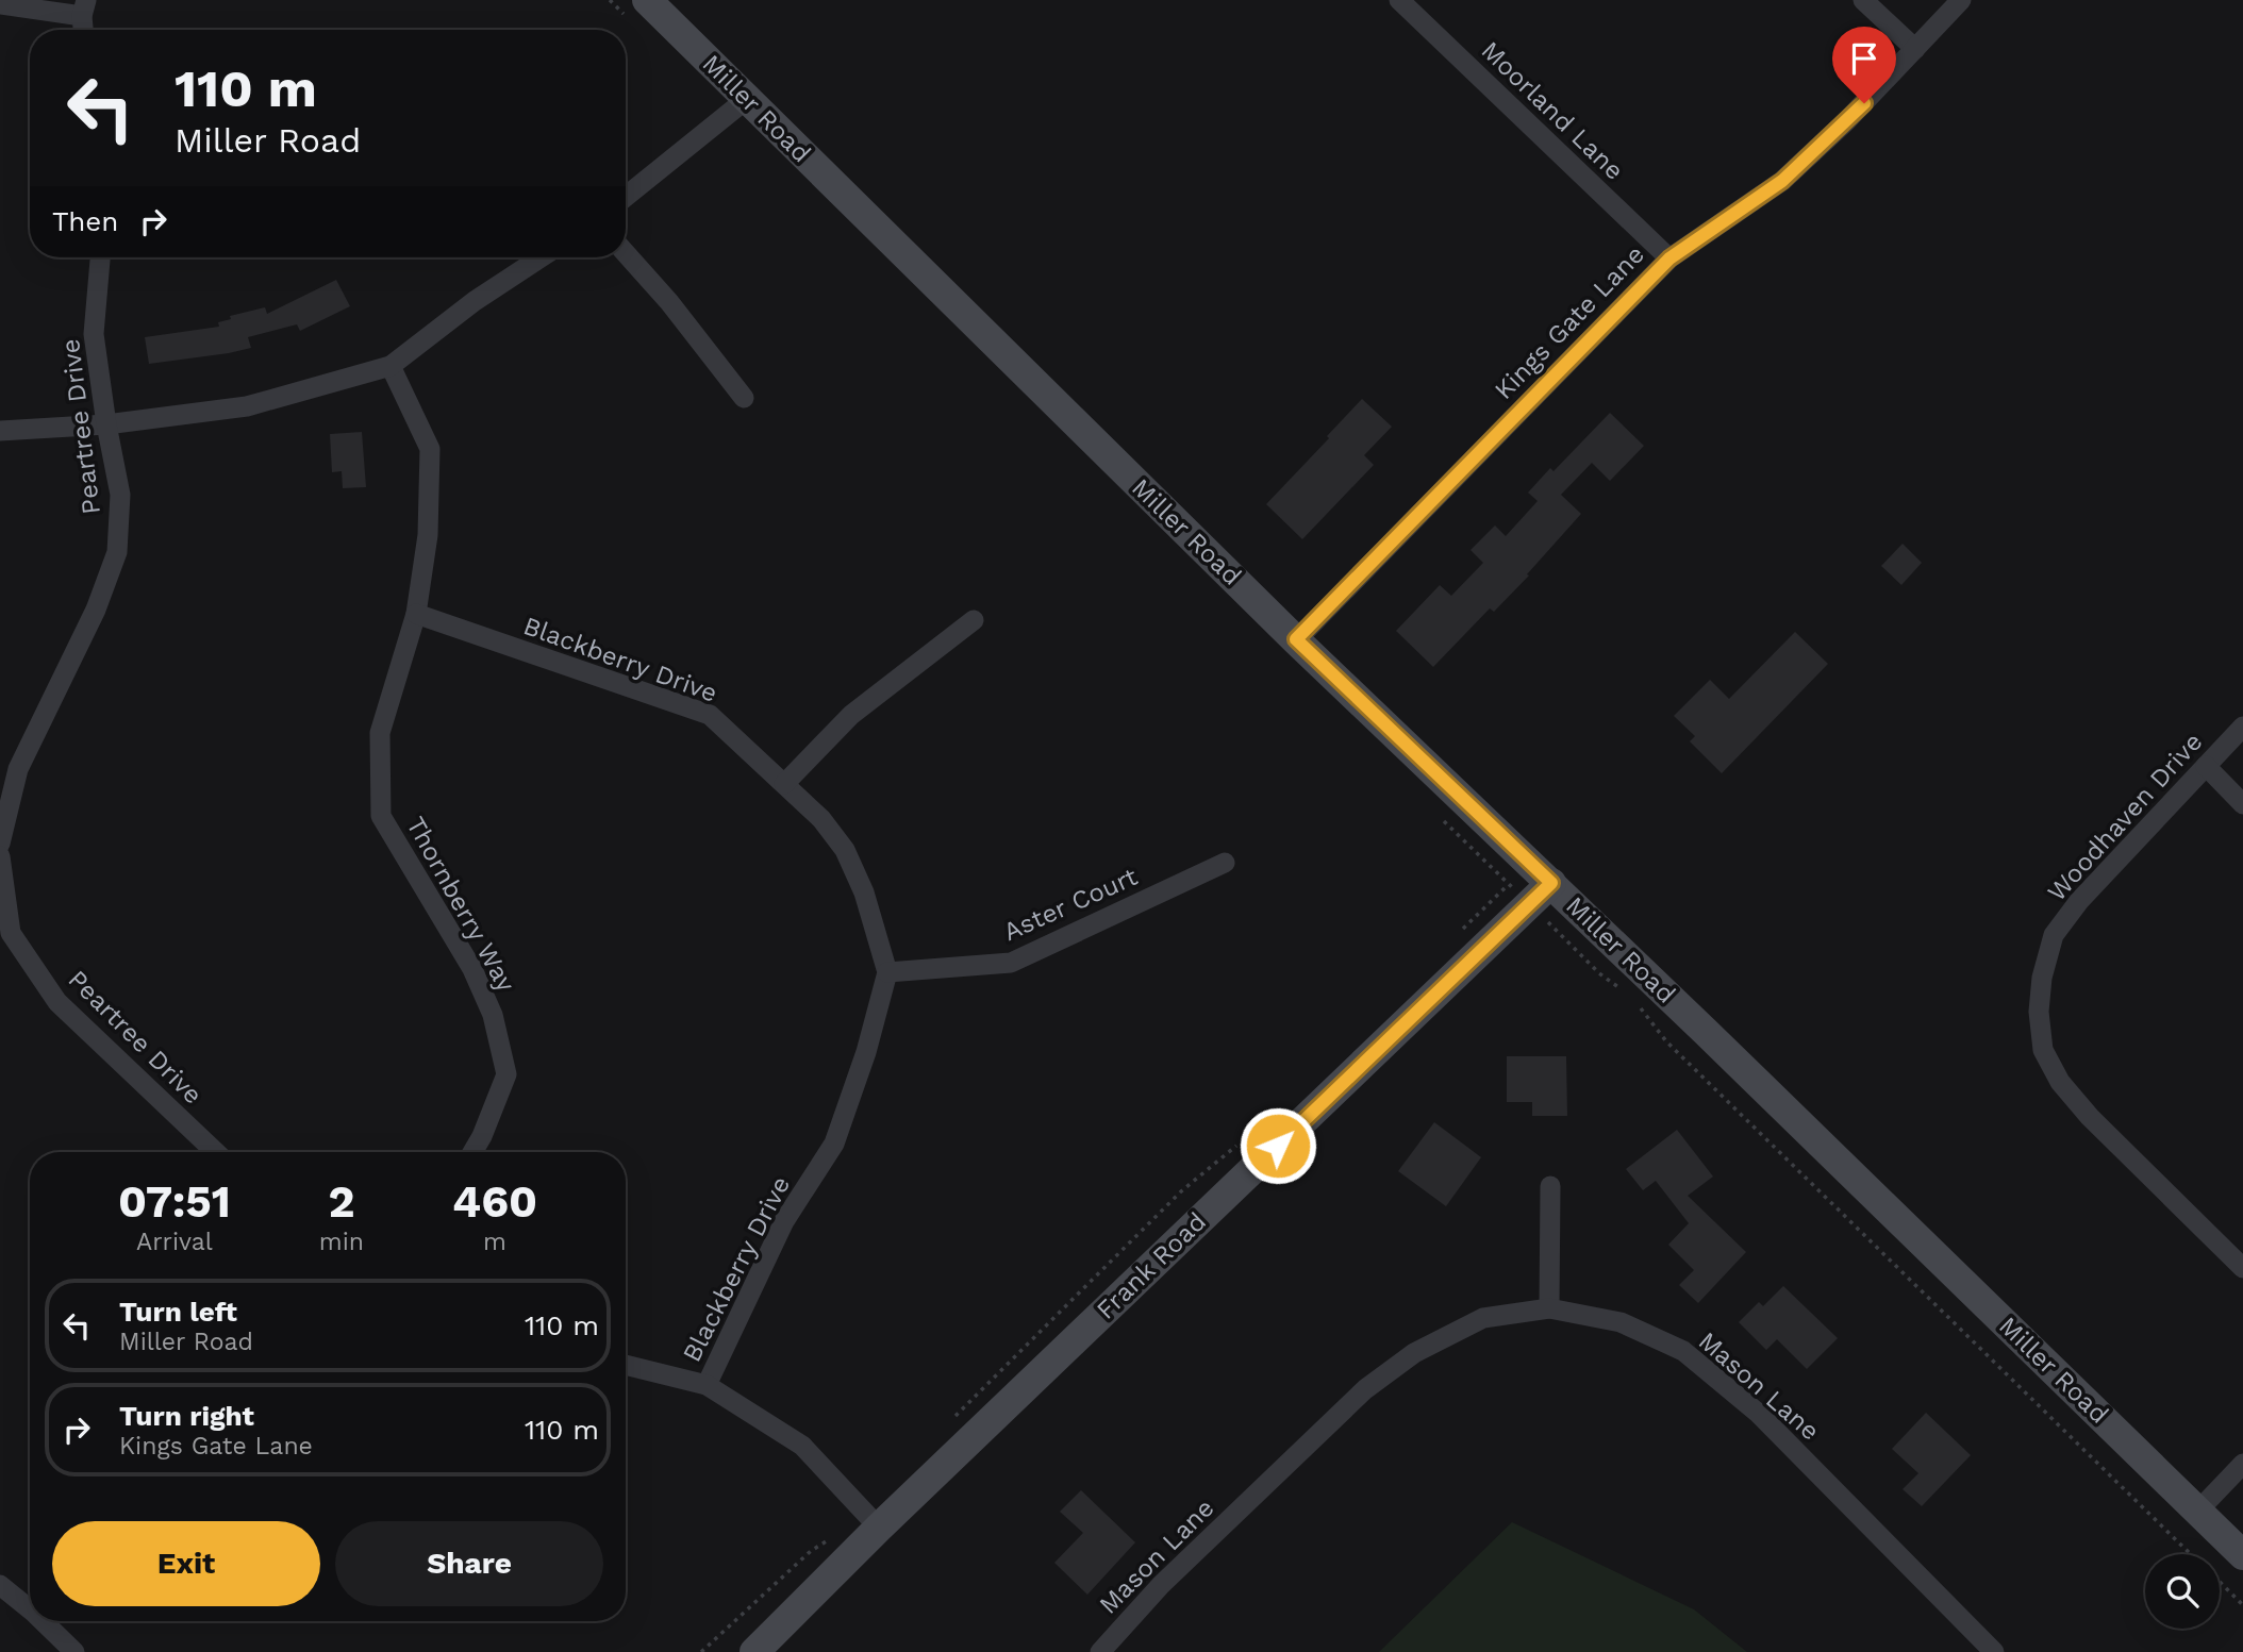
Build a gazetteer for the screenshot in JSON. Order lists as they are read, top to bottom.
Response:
{
  "streets": {
    "street": [
      "Miller Road",
      "Moorland Lane",
      "Kings Gate Lane",
      "Peartree Drive",
      "Blackberry Drive",
      "Woodhaven Drive",
      "Thornberry Way",
      "Aster Court",
      "Frank Road",
      "Mason Lane"
    ]
  },
  "crossings": [
    ["Miller Road", "Kings Gate Lane"],
    ["Miller Road", "Frank Road"],
    ["Moorland Lane", "Kings Gate Lane"],
    ["Blackberry Drive", "Thornberry Way"],
    ["Blackberry Drive", "Aster Court"]
  ],
  "page": {
    "turn": ["110 m", "Miller Road"],
    "then": "Then",
    "eta": [
      "07:51",
      "Arrival",
      "2",
      "min",
      "460",
      "m"
    ],
    "list": [
      {
        "name": "Turn left",
        "note": "Miller Road",
        "value": "110 m"
      },
      {
        "name": "Turn right",
        "note": "Kings Gate Lane",
        "value": "110 m"
      }
    ],
    "buttons": ["Exit", "Share"]
  }
}
